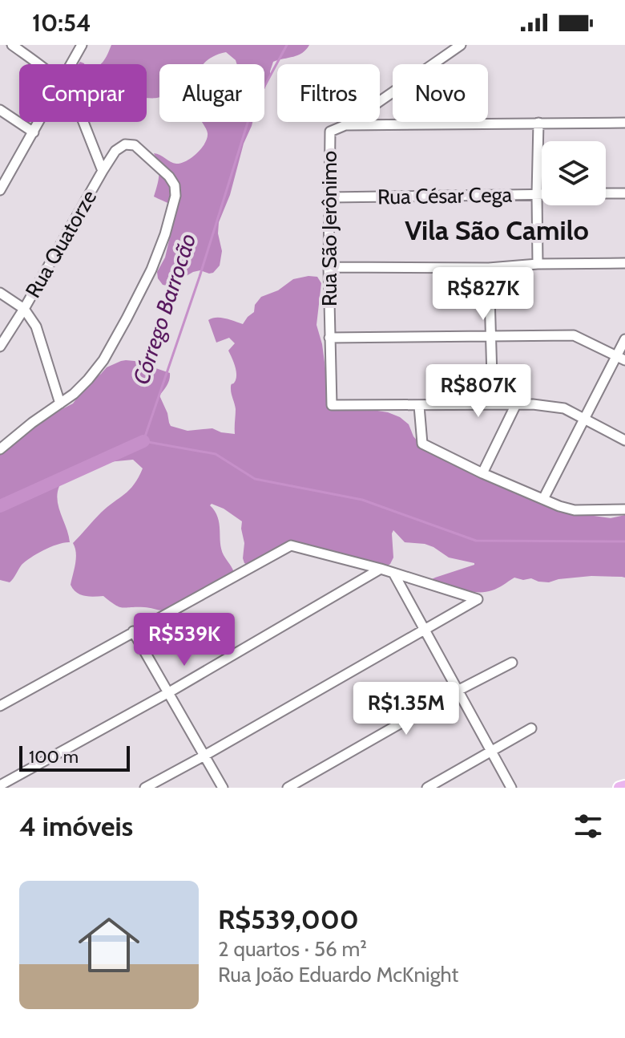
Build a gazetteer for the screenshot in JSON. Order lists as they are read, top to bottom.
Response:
{
  "streets": {
    "street": ["Rua César Cega", "Rua São Jerônimo", "Rua Quatorze"]
  },
  "crossings": [
    ["Rua César Cega", "Rua São Jerônimo"]
  ],
  "districts": ["Vila São Camilo"],
  "water": ["Córrego Barrocão"],
  "scale_bar": "100 m",
  "page": {
    "status": "10:54",
    "chip": [
      "Comprar",
      "Alugar",
      "Filtros",
      "Novo"
    ],
    "price": [
      "R$827K",
      "R$807K",
      "R$539K",
      "R$1.35M"
    ],
    "scale": "100 m",
    "heading": "4 imóveis",
    "list": [
      {
        "name": "R$539,000",
        "note": "2 quartos · 56 m² · Rua João Eduardo McKnight"
      }
    ]
  }
}
